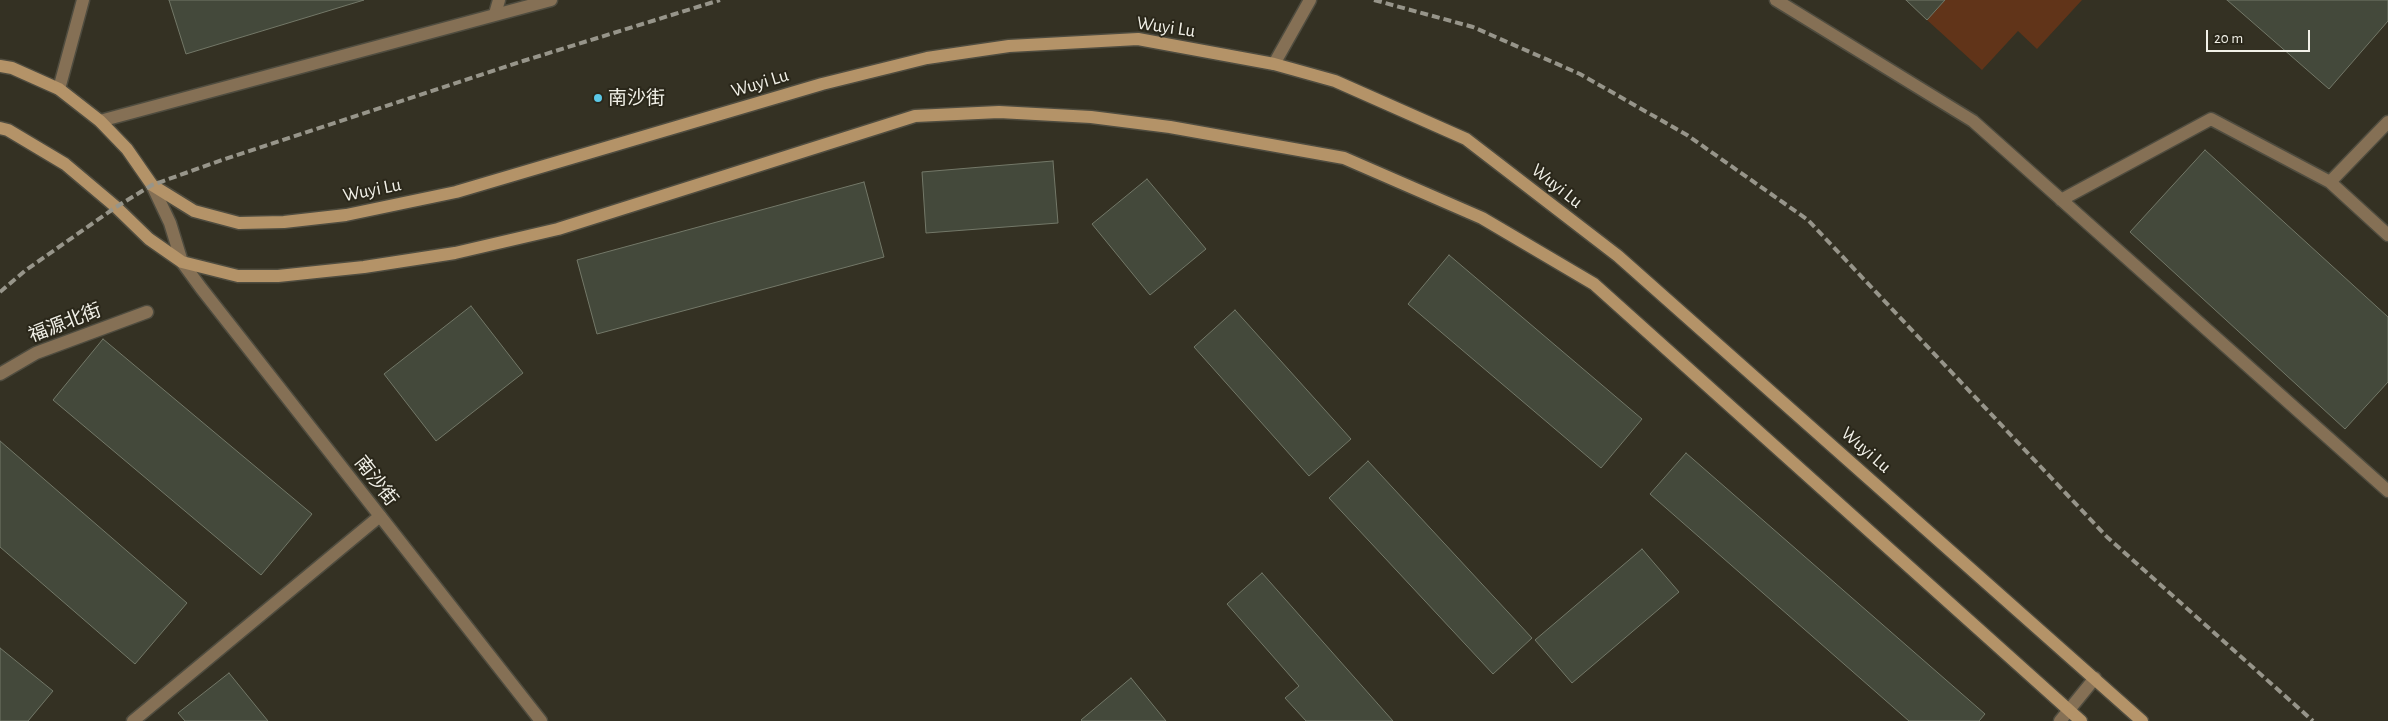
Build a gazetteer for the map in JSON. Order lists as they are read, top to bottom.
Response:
{
  "streets": {
    "main road": ["Wuyi Lu"],
    "street": ["福源北街", "南沙街"]
  },
  "places": ["南沙街"],
  "scale_bar": "20 m"
}
